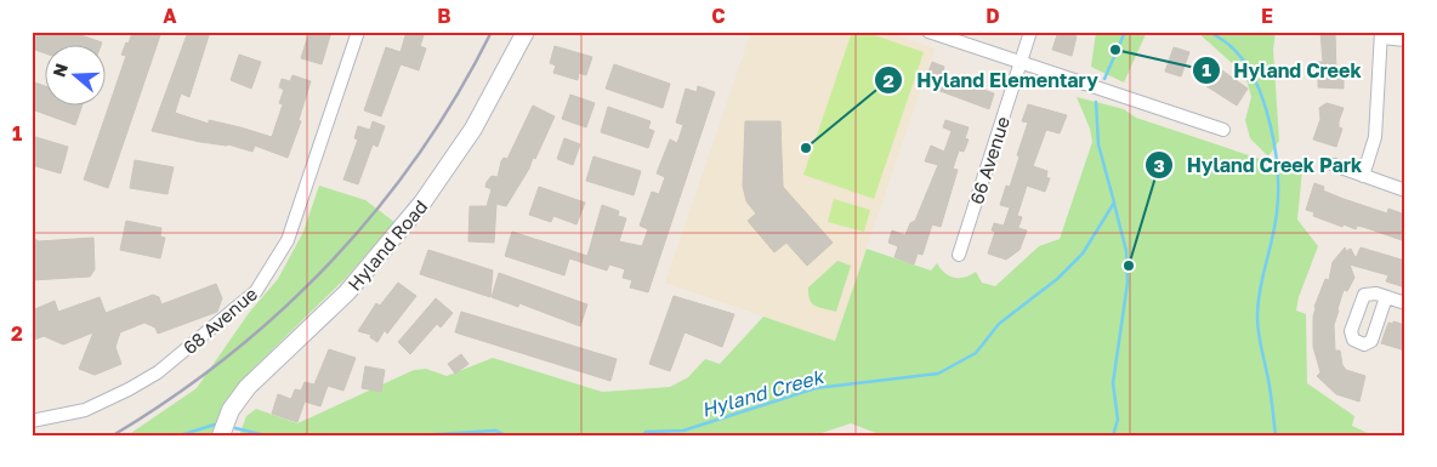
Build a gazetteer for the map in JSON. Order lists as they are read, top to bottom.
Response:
{
  "streets": {
    "street": ["66 Avenue", "Hyland Road", "68 Avenue"]
  },
  "water": ["Hyland Creek"],
  "places": ["Hyland Creek", "Hyland Elementary", "Hyland Creek Park"],
  "north": "left",
  "grid": {
    "columns": [
      "A",
      "B",
      "C",
      "D",
      "E"
    ],
    "rows": ["1", "2"]
  }
}
